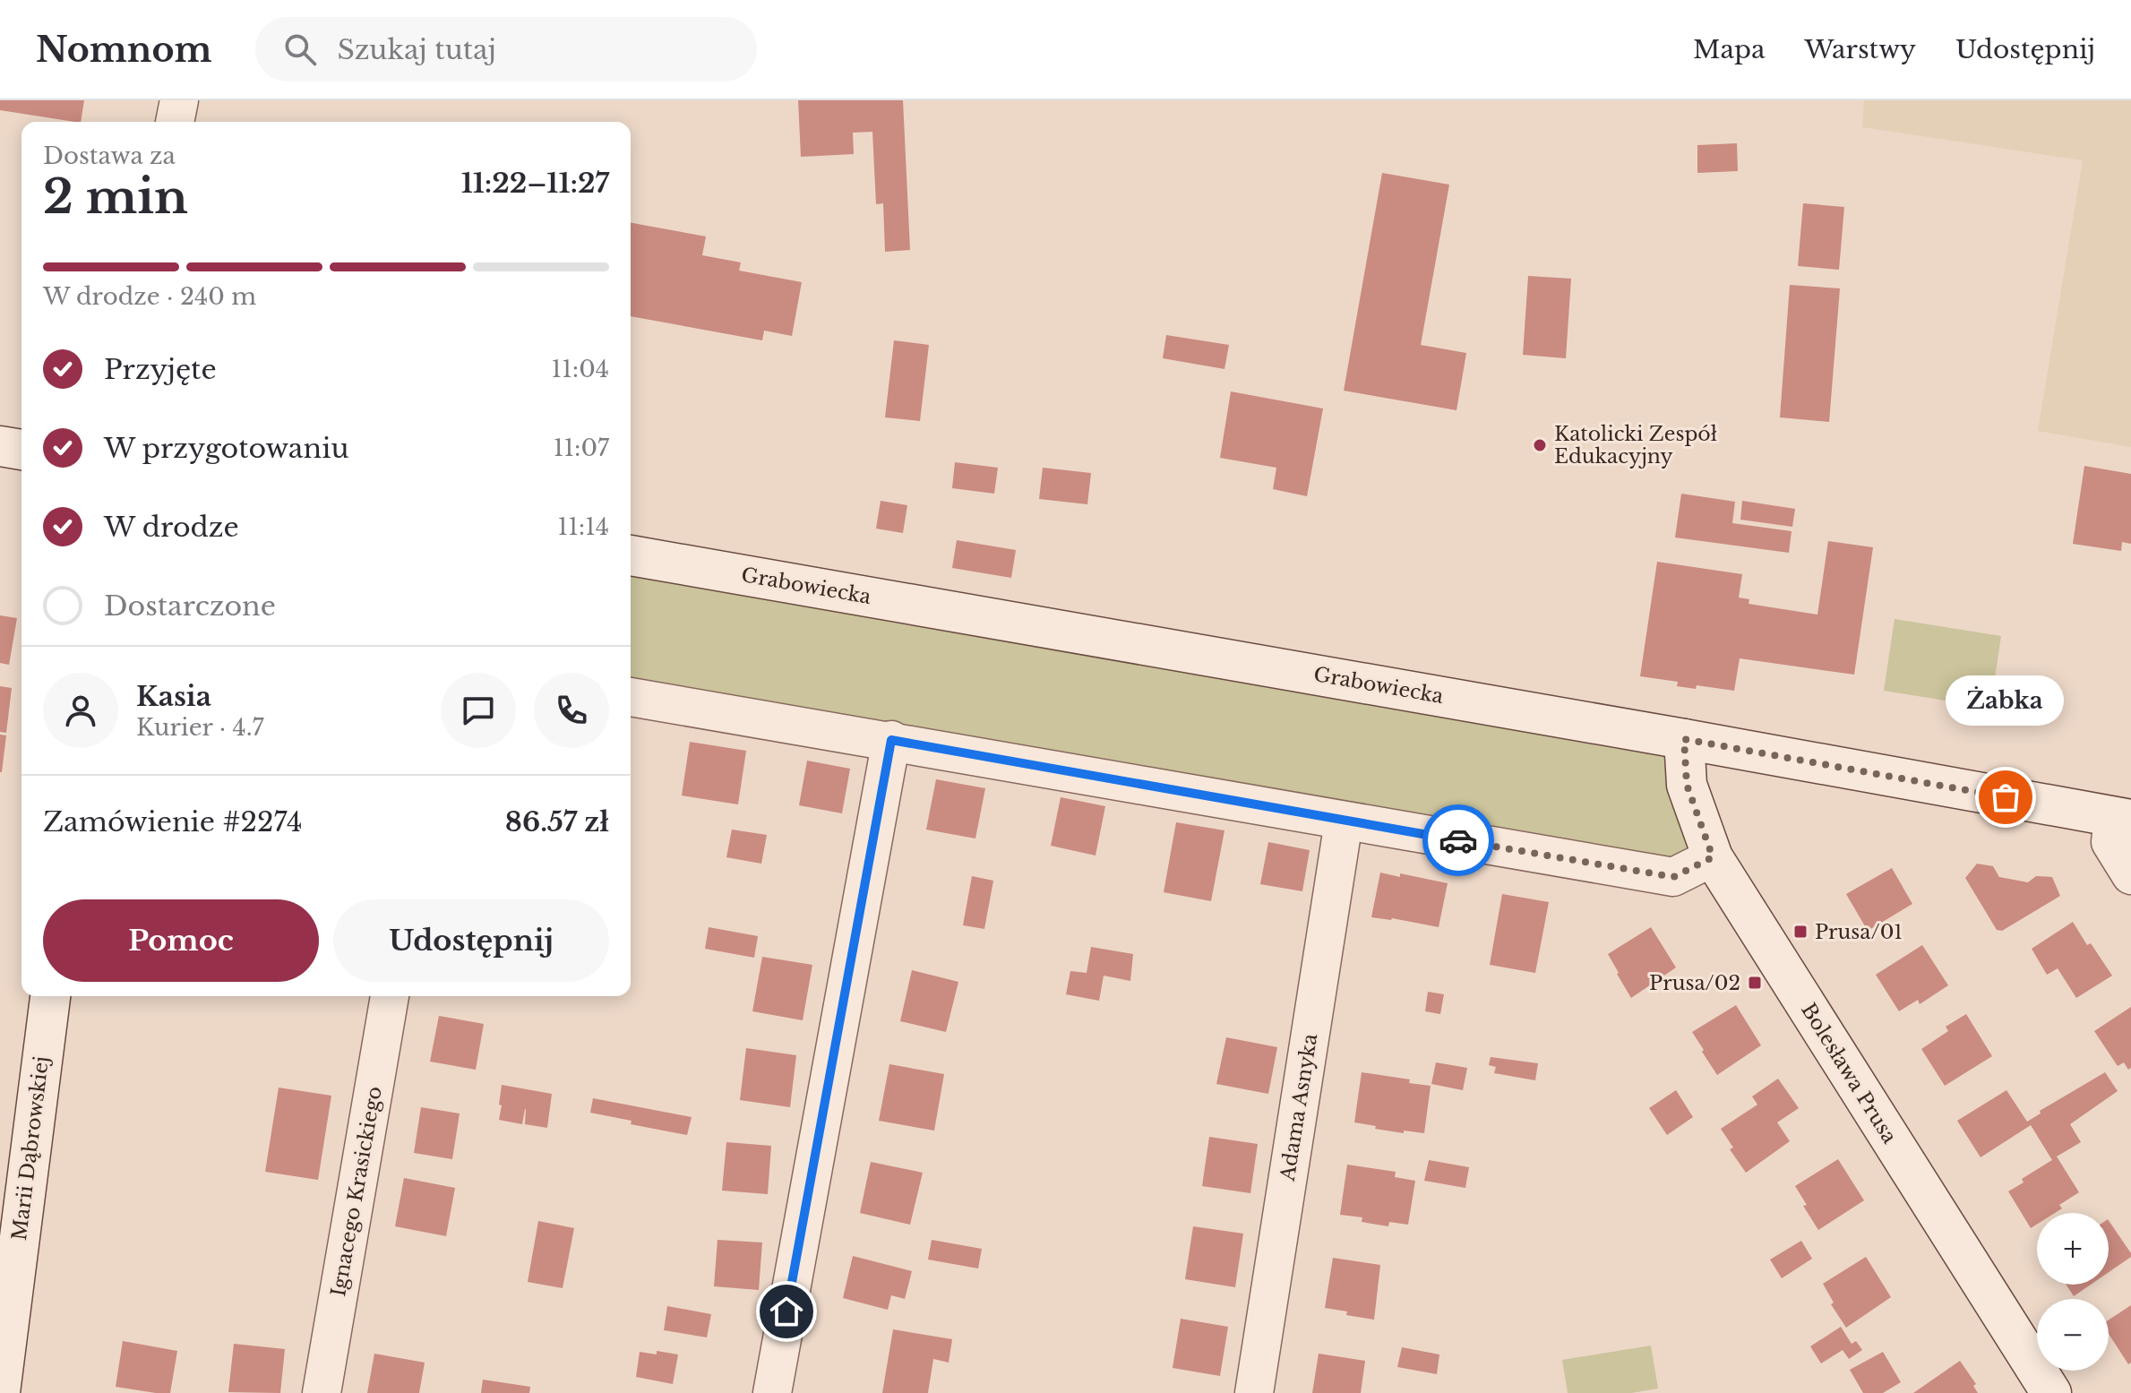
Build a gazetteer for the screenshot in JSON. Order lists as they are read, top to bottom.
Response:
{
  "streets": {
    "street": [
      "Grabowiecka",
      "Bolesława Prusa",
      "Adama Asnyka",
      "Marii Dąbrowskiej",
      "Ignacego Krasickiego"
    ]
  },
  "crossings": [
    ["Grabowiecka", "Bolesława Prusa"]
  ],
  "places": {
    "other": ["Katolicki Zespół Edukacyjny", "Żabka"],
    "transit": ["Prusa/01", "Prusa/02"]
  },
  "page": {
    "header": "Nomnom",
    "search": "Szukaj tutaj",
    "nav": ["Mapa", "Warstwy", "Udostępnij"],
    "heading": ["2 min", "Dostawa za", "11:22–11:27"],
    "panel": [
      "Kasia",
      "Kurier · 4.7",
      "Zamówienie #2274",
      "86.57 zł"
    ],
    "bar": "W drodze · 240 m",
    "list": [
      ["Przyjęte", "11:04"],
      ["W przygotowaniu", "11:07"],
      ["W drodze", "11:14"],
      "Dostarczone"
    ],
    "bubble": "Żabka",
    "buttons": ["Pomoc", "Udostępnij"],
    "map_buttons": ["+", "−"]
  }
}
